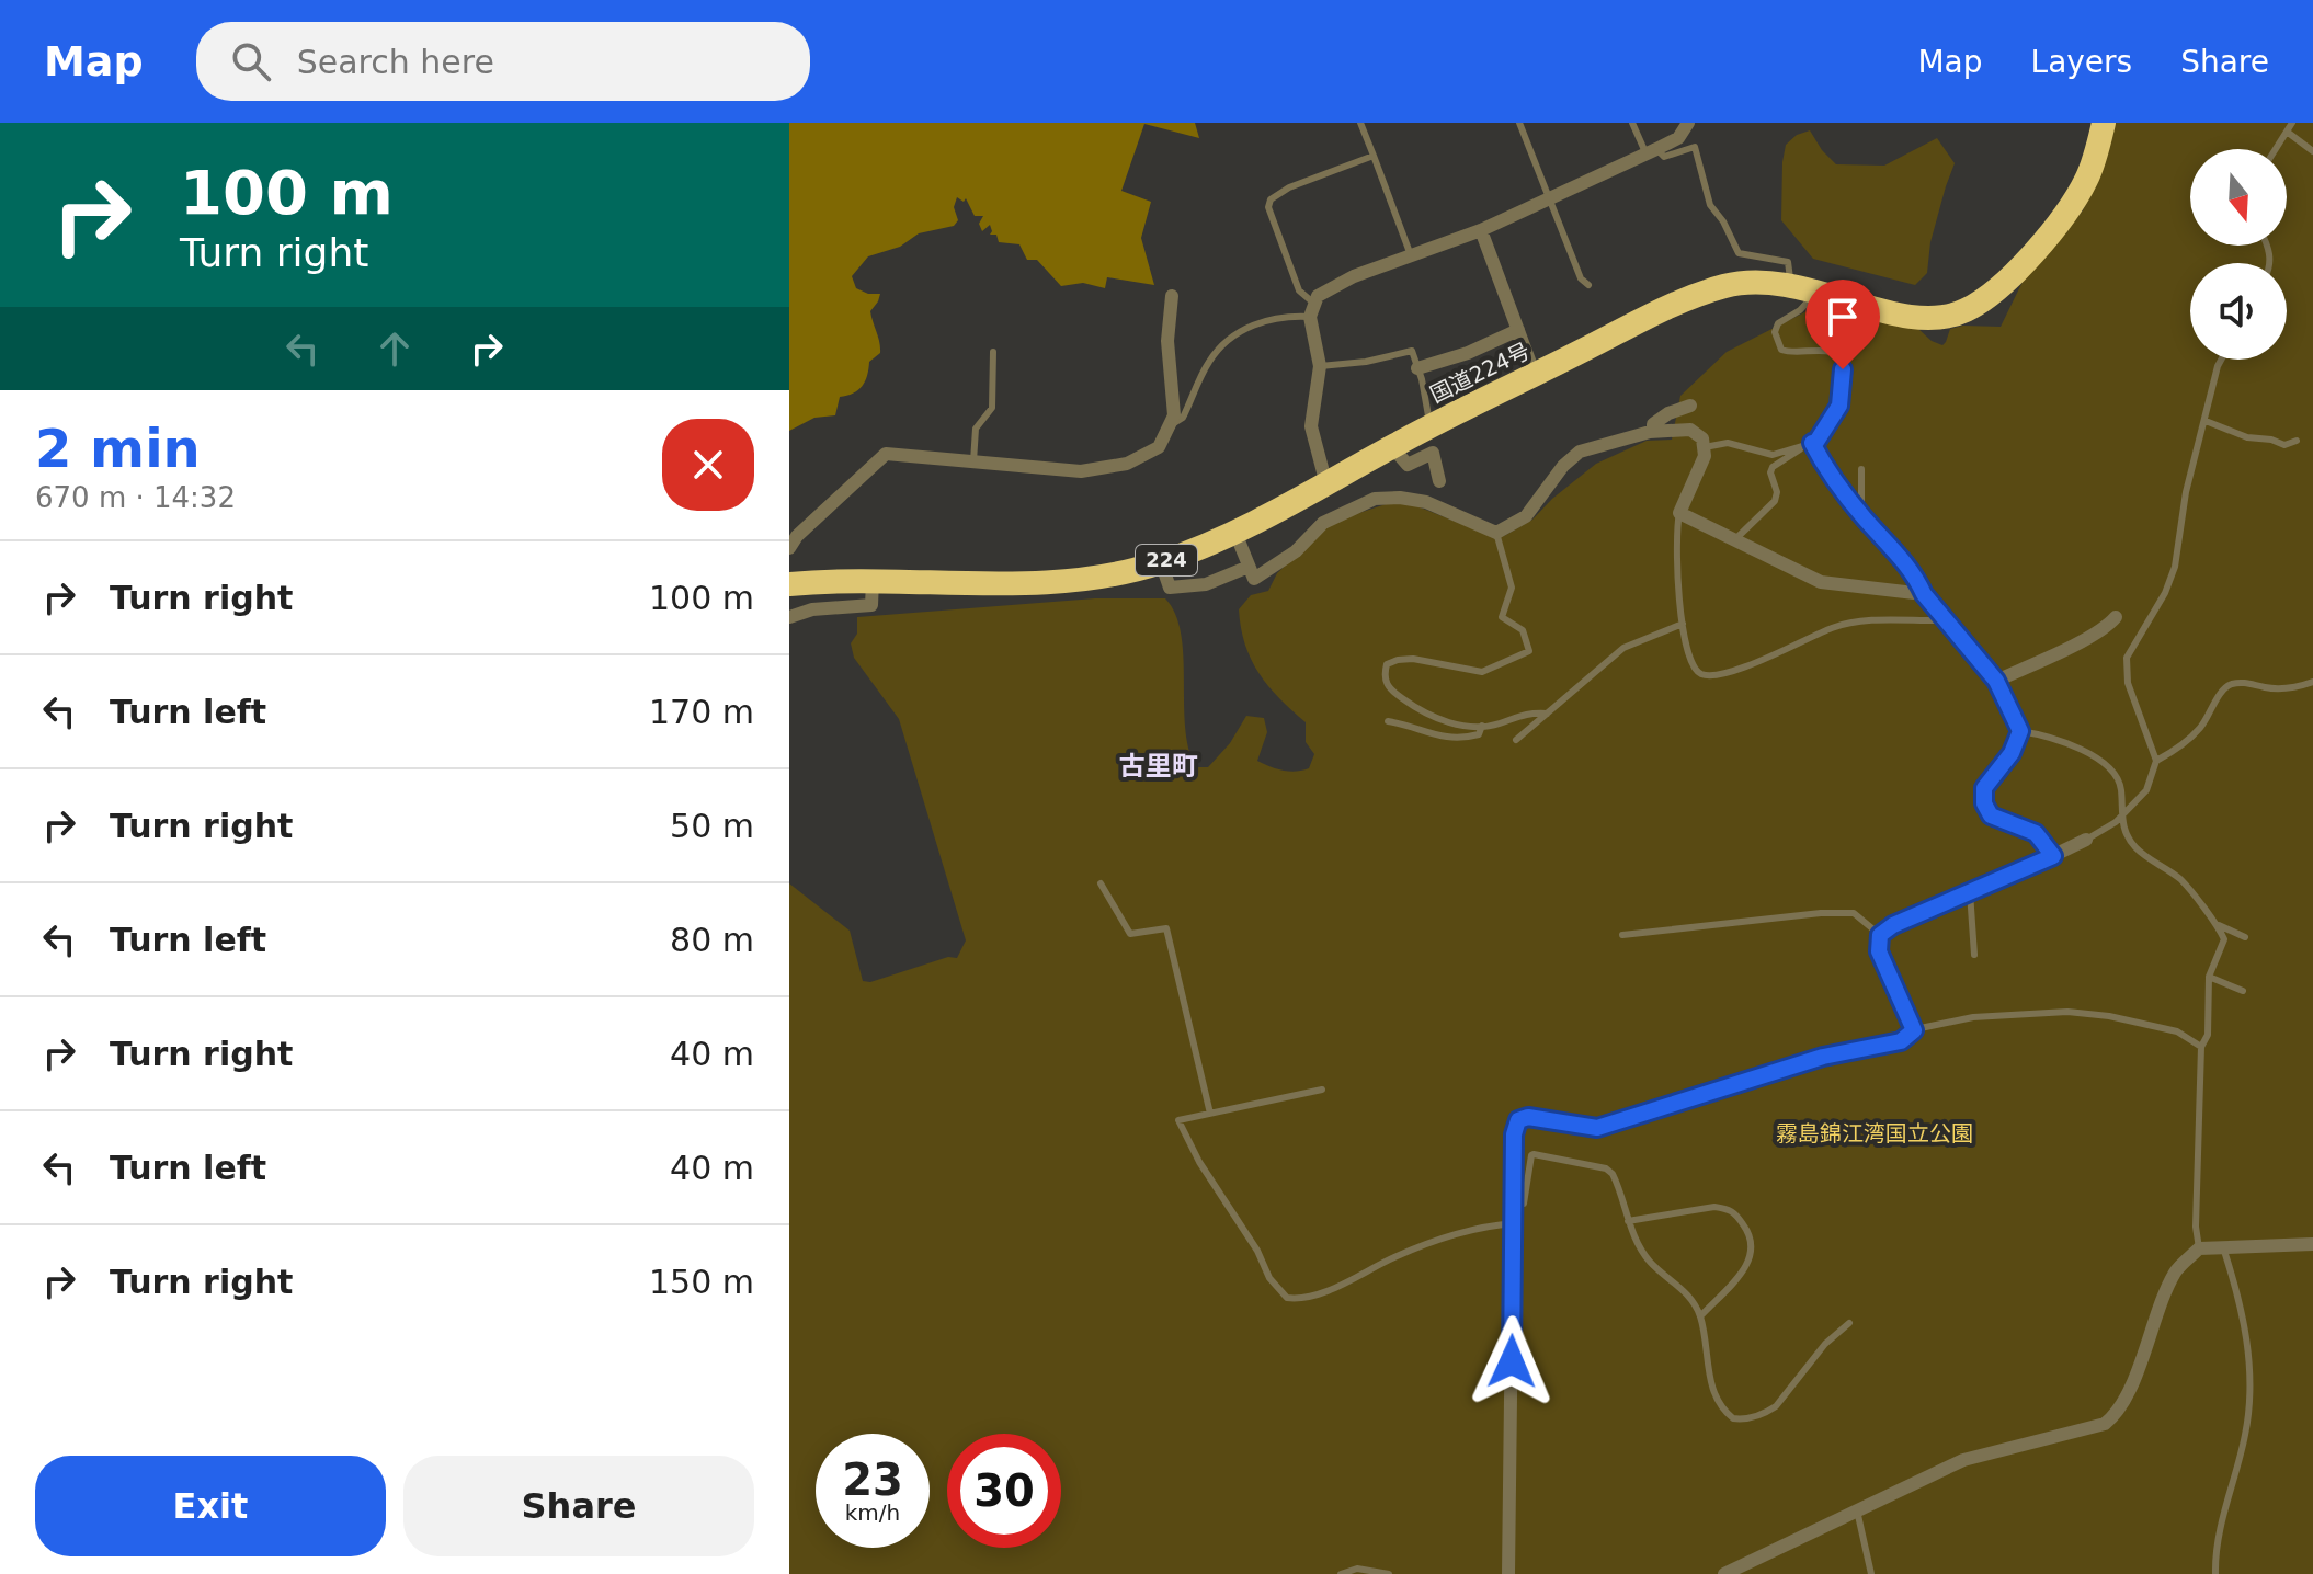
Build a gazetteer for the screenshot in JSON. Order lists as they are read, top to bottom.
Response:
{
  "streets": {
    "highway": ["国道224号", "224"]
  },
  "districts": ["古里町"],
  "parks": ["霧島錦江湾国立公園"],
  "north": "bottom",
  "page": {
    "header": "Map",
    "search": "Search here",
    "nav": ["Map", "Layers", "Share"],
    "turn": ["100 m", "Turn right"],
    "heading": ["2 min", "670 m · 14:32"],
    "list": [
      {
        "name": "Turn right",
        "value": "100 m"
      },
      {
        "name": "Turn left",
        "value": "170 m"
      },
      {
        "name": "Turn right",
        "value": "50 m"
      },
      {
        "name": "Turn left",
        "value": "80 m"
      },
      {
        "name": "Turn right",
        "value": "40 m"
      },
      {
        "name": "Turn left",
        "value": "40 m"
      },
      {
        "name": "Turn right",
        "value": "150 m"
      }
    ],
    "speed": "23 km/h",
    "limit": "30",
    "buttons": ["Exit", "Share"]
  }
}
